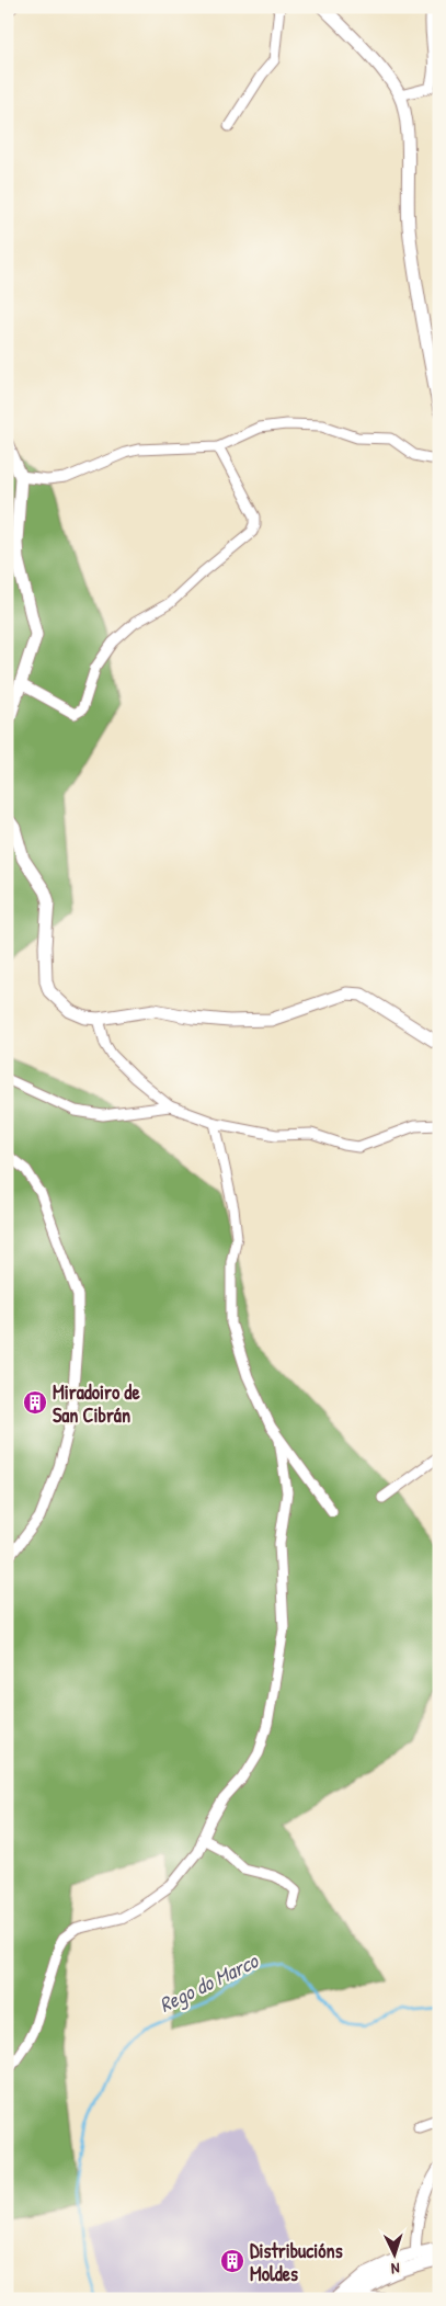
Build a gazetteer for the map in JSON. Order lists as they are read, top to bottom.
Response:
{
  "water": ["Rego do Marco"],
  "places": {
    "building": ["Miradoiro de San Cibrán", "Distribucións Moldes"]
  },
  "north": "bottom"
}
